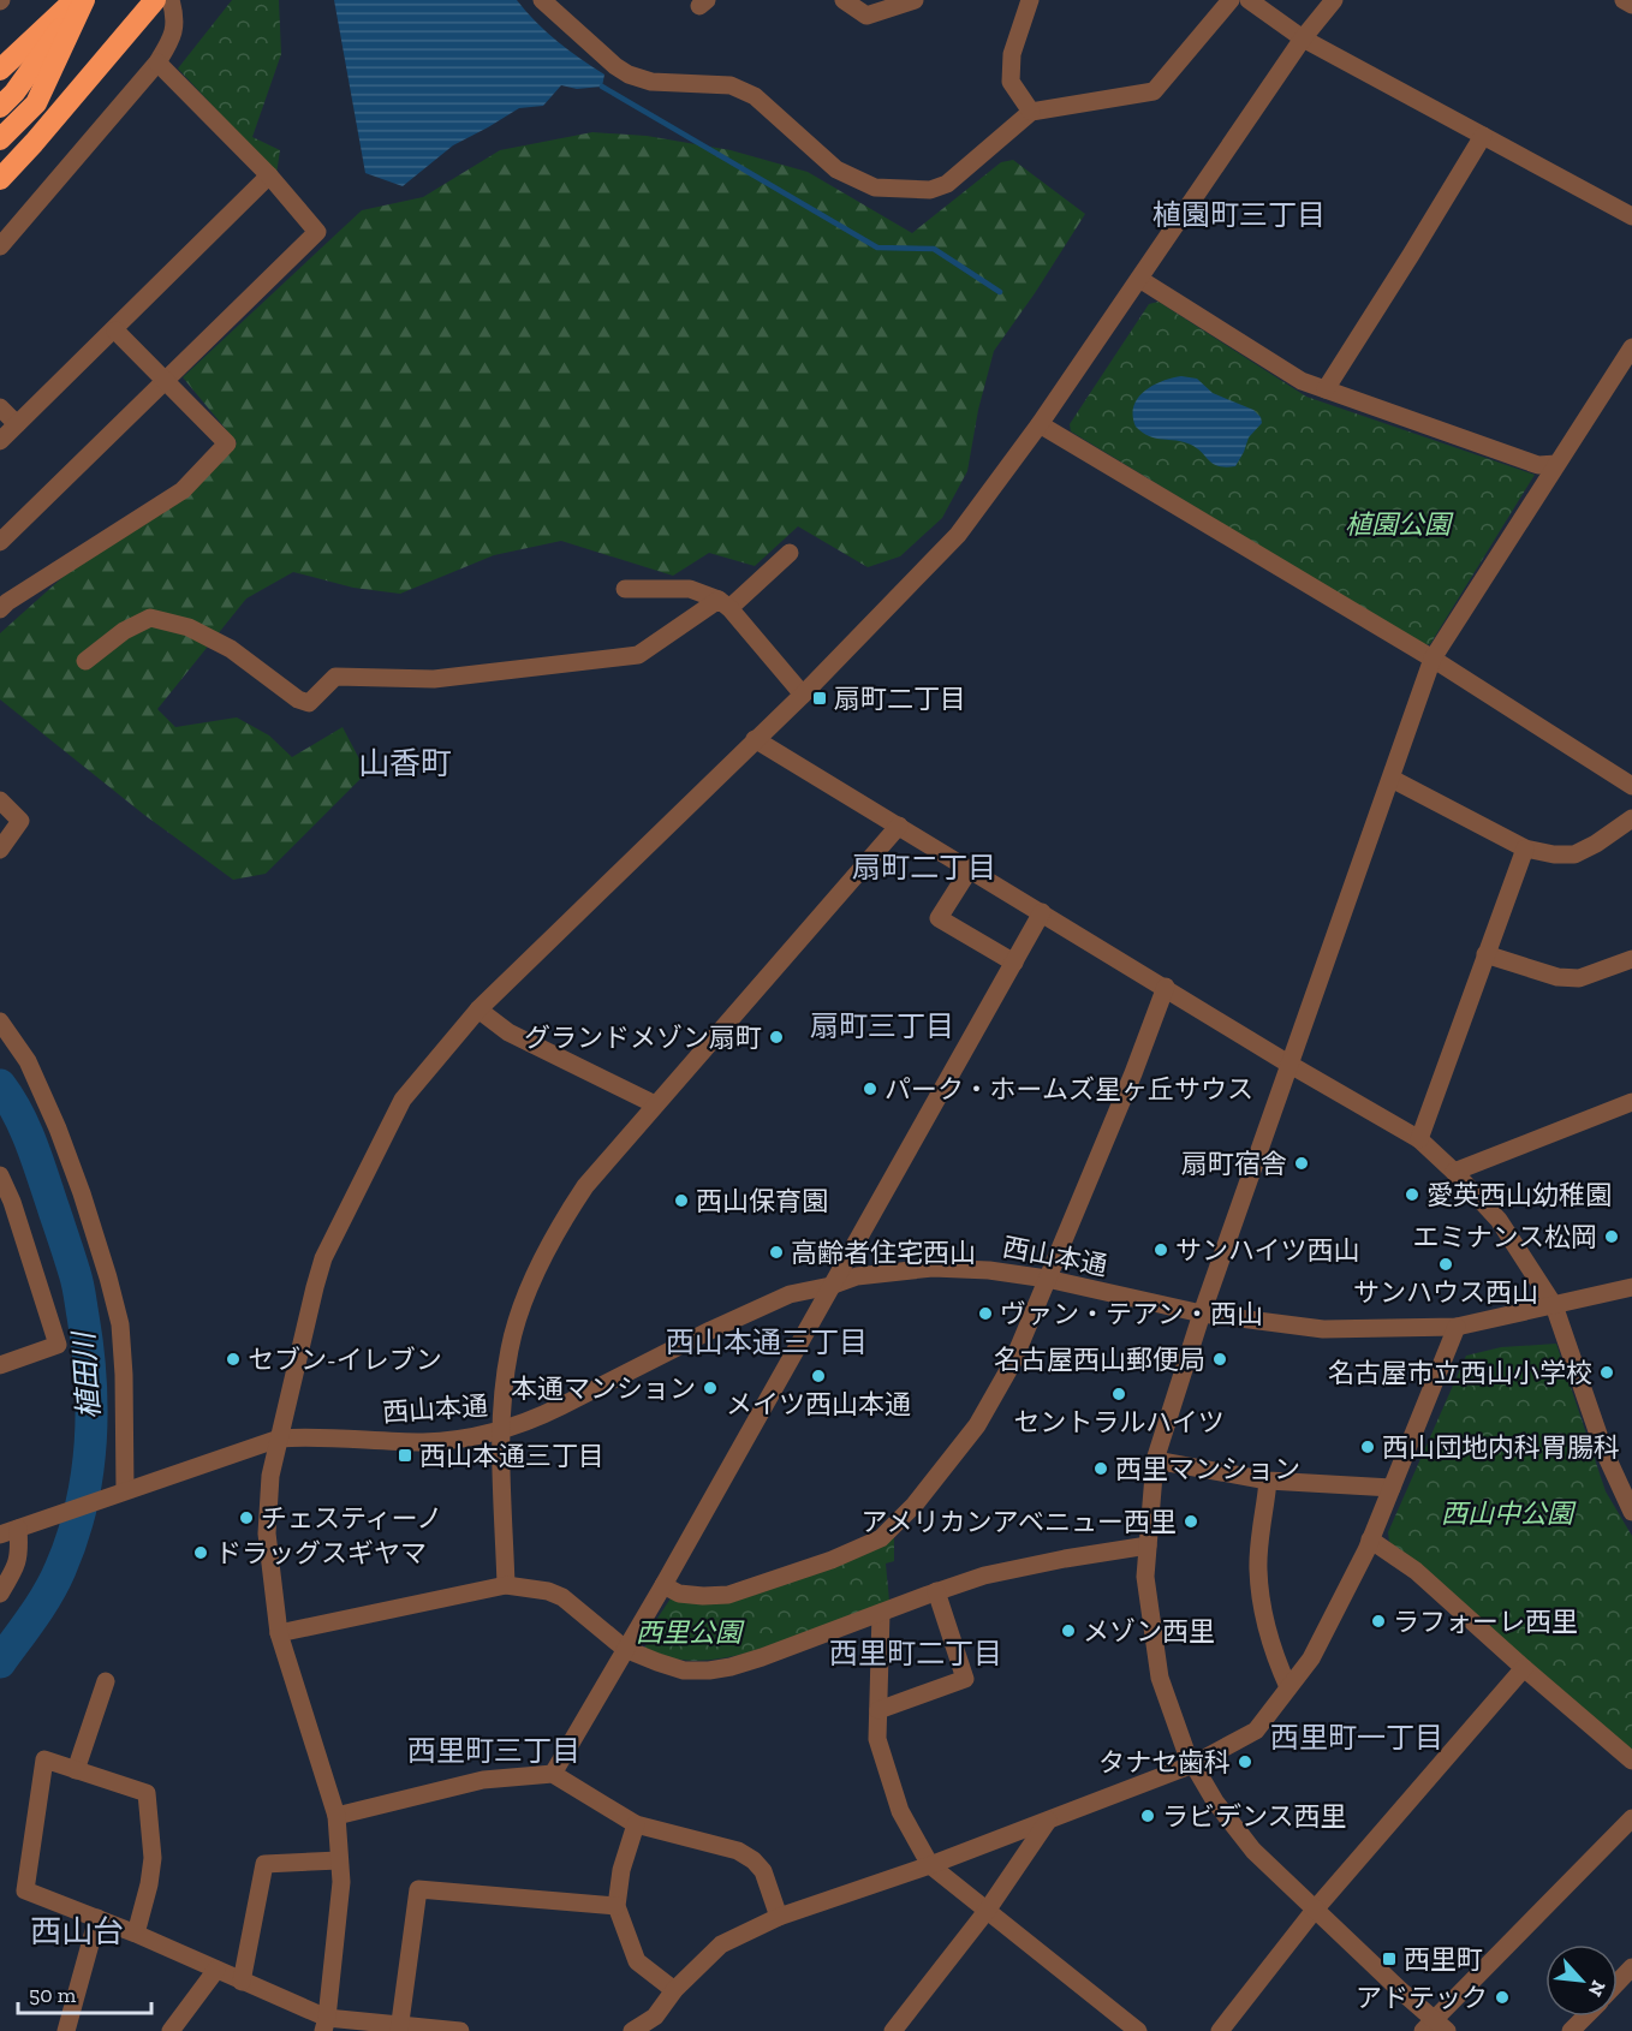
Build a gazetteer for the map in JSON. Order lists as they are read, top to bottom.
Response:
{
  "streets": {
    "street": ["西山本通"]
  },
  "districts": [
    "植園町三丁目",
    "山香町",
    "扇町二丁目",
    "扇町三丁目",
    "西山本通三丁目",
    "西里町二丁目",
    "西里町一丁目",
    "西里町三丁目",
    "西山台"
  ],
  "water": ["植田川"],
  "parks": ["植園公園", "西山中公園", "西里公園"],
  "places": {
    "transit": ["扇町二丁目", "西山本通三丁目", "西里町"],
    "other": [
      "グランドメゾン扇町",
      "パーク・ホームズ星ヶ丘サウス",
      "扇町宿舎",
      "愛英西山幼稚園",
      "西山保育園",
      "エミナンス松岡",
      "サンハイツ西山",
      "高齢者住宅西山",
      "サンハウス西山",
      "ヴァン・テアン・西山",
      "セブン-イレブン",
      "名古屋西山郵便局",
      "名古屋市立西山小学校",
      "メイツ西山本通",
      "本通マンション",
      "セントラルハイツ",
      "西山団地内科胃腸科",
      "西里マンション",
      "チェスティーノ",
      "アメリカンアベニュー西里",
      "ドラッグスギヤマ",
      "ラフォーレ西里",
      "メゾン西里",
      "タナセ歯科",
      "ラビデンス西里",
      "アドテック"
    ]
  },
  "scale_bar": "50 m",
  "north": "bottom right"
}
